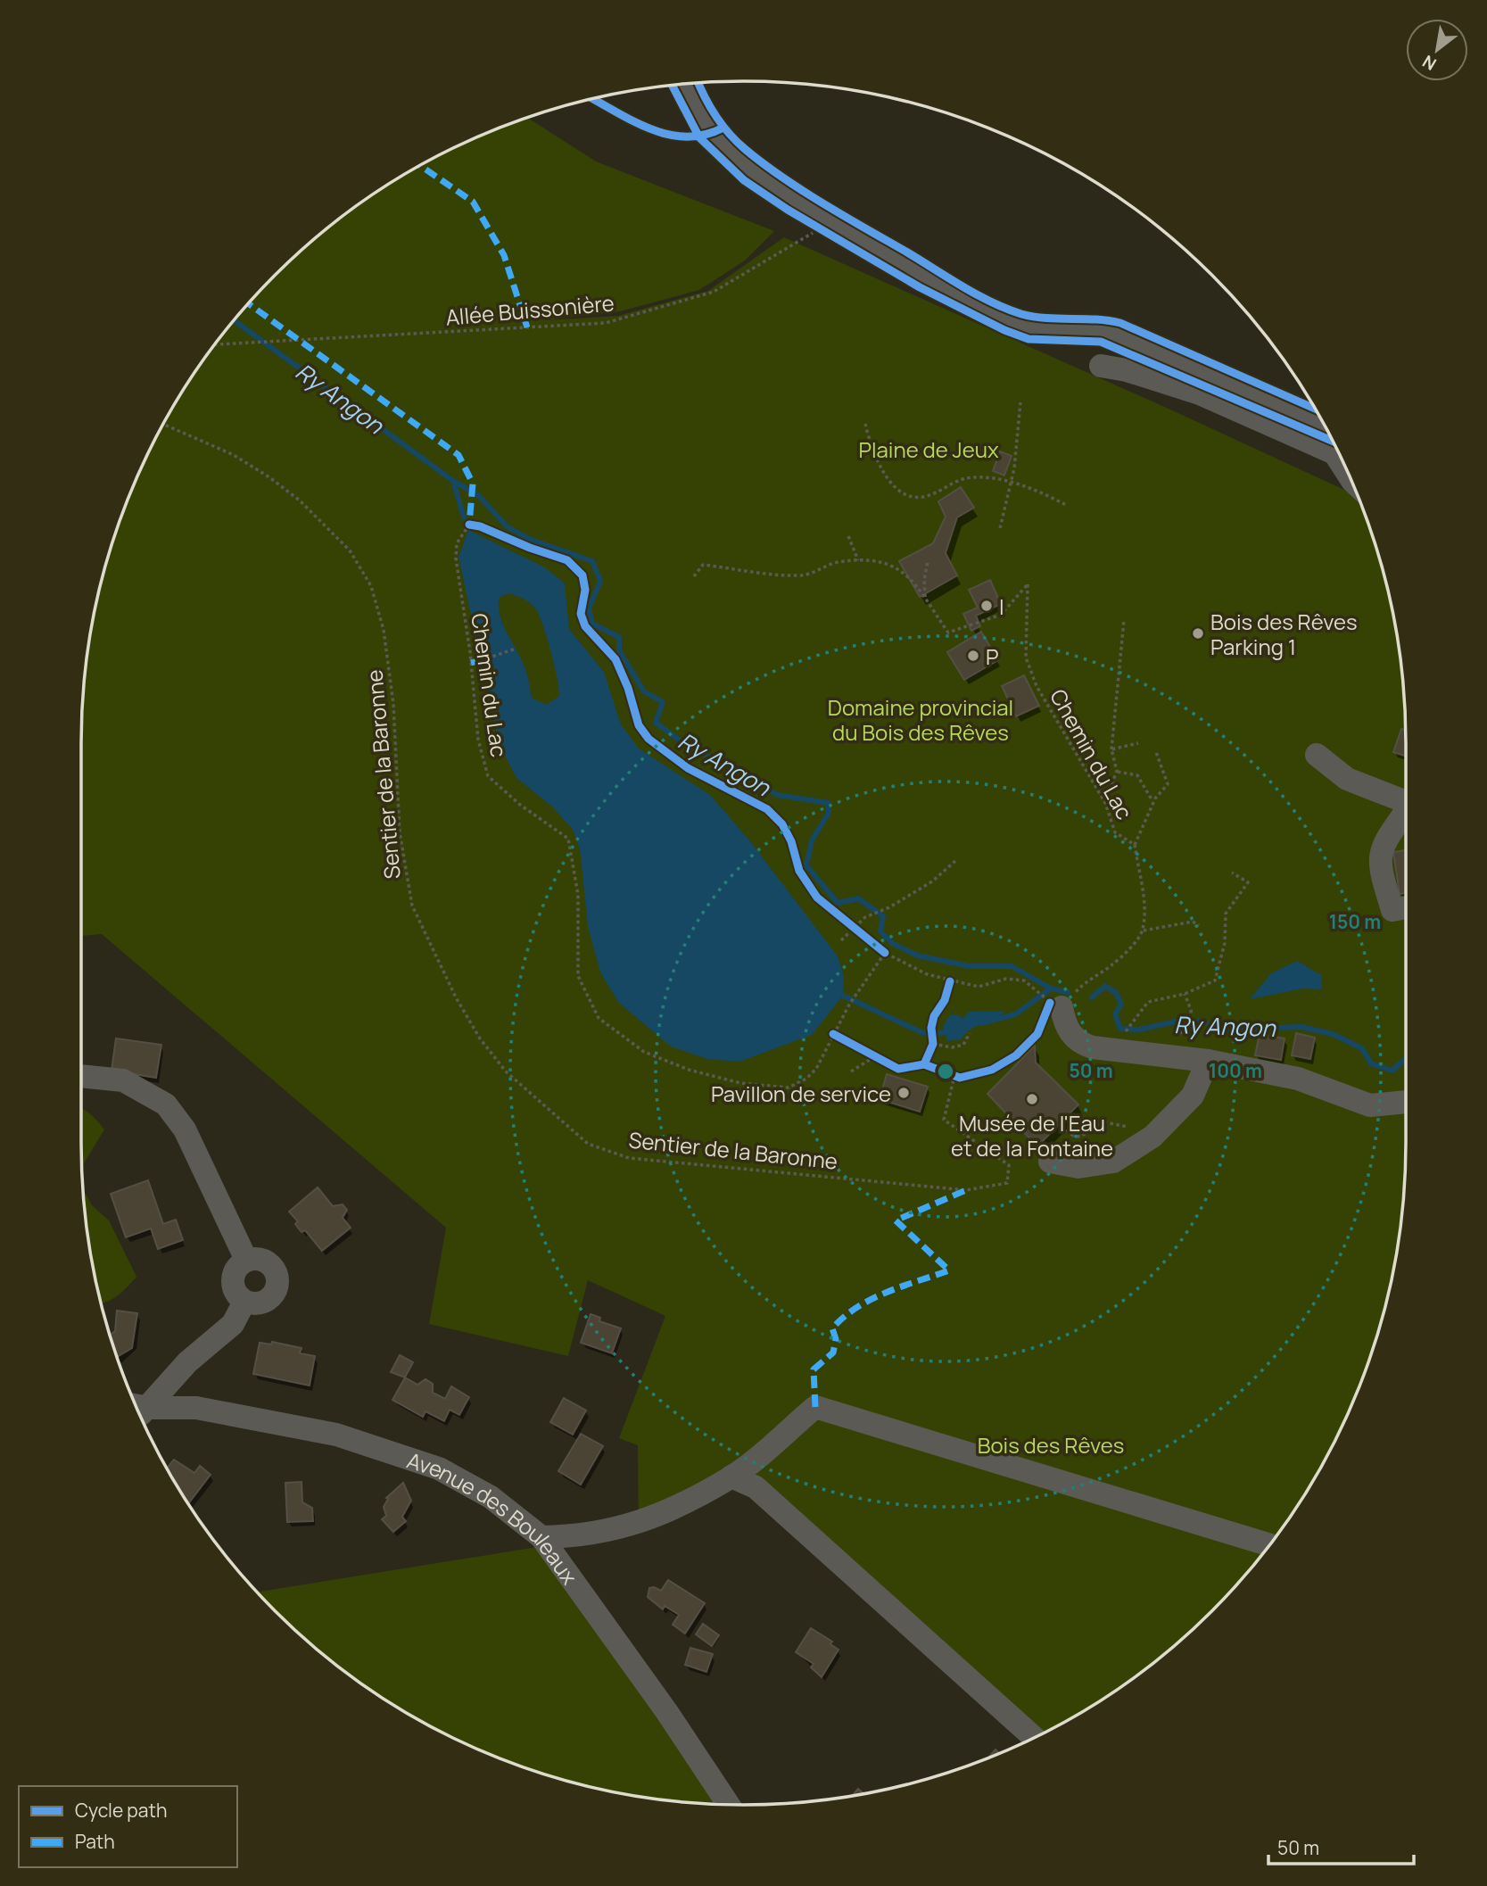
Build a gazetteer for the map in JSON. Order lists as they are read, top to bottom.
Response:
{
  "streets": {
    "street": ["Avenue des Bouleaux"],
    "path": ["Allée Buissonière", "Chemin du Lac", "Sentier de la Baronne"]
  },
  "water": ["Ry Angon"],
  "parks": ["Plaine de Jeux", "Domaine provincial du Bois des Rêves", "Bois des Rêves"],
  "places": [
    "I",
    "Bois des Rêves Parking 1",
    "P",
    "Pavillon de service",
    "Musée de l'Eau et de la Fontaine"
  ],
  "legend": ["Cycle path", "Path"],
  "scale_bar": "50 m",
  "north": "bottom left",
  "rings": ["150 m", "50 m", "100 m"]
}
